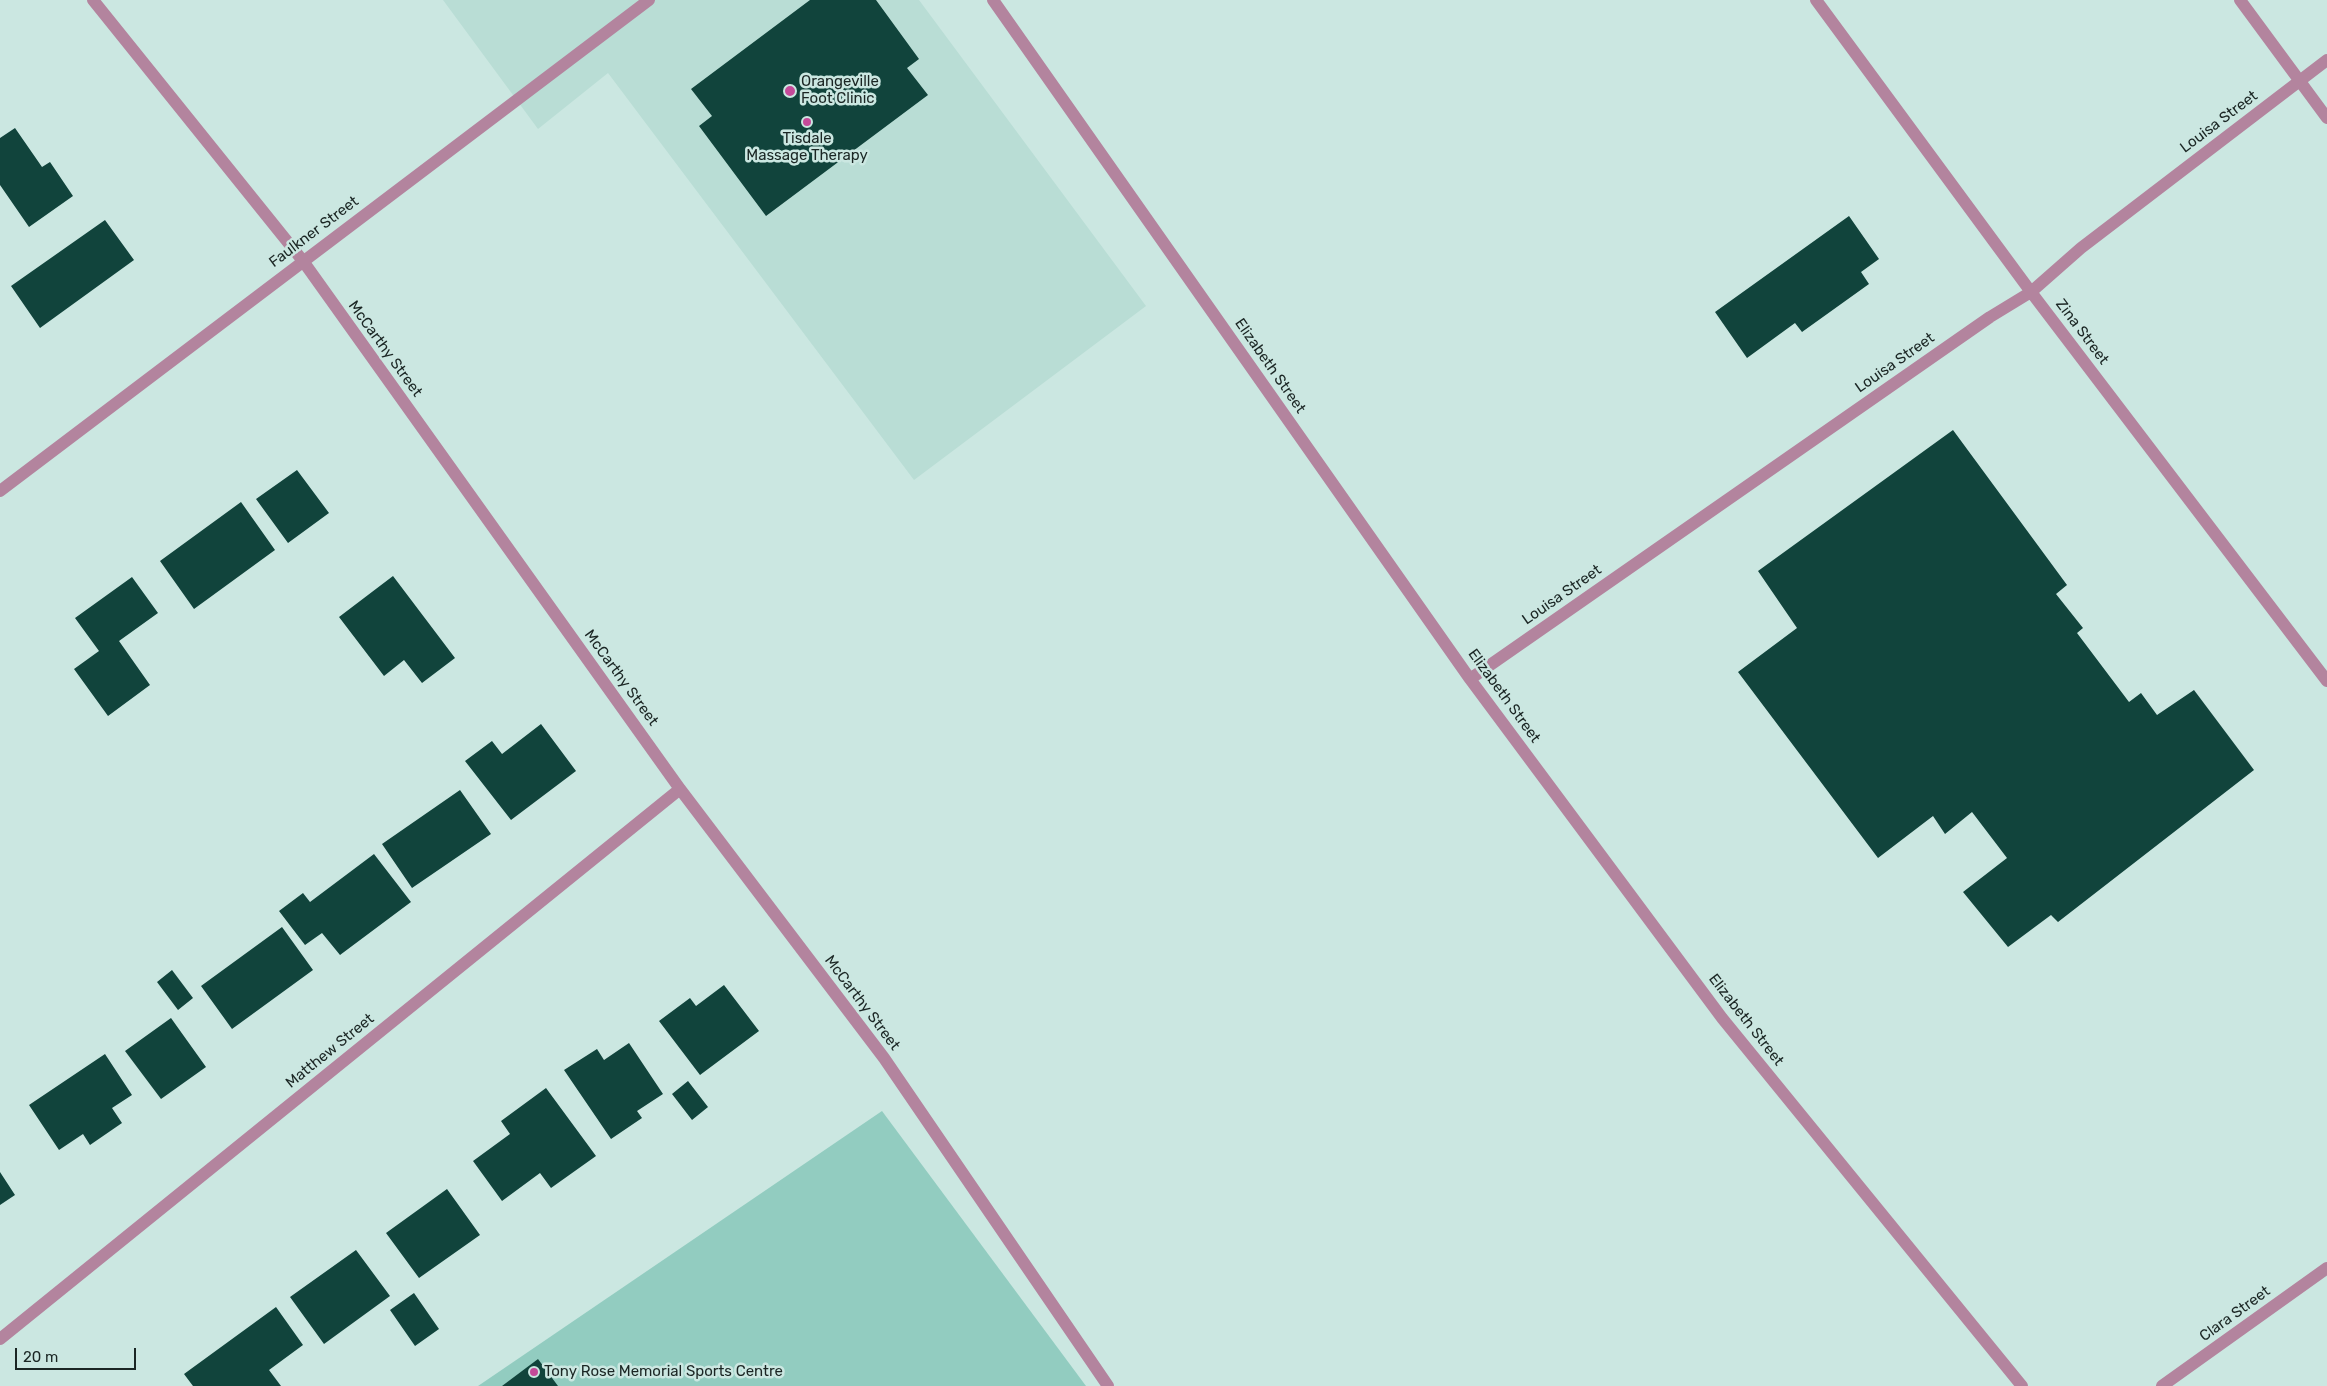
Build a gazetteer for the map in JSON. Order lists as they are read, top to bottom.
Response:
{
  "streets": {
    "street": [
      "Louisa Street",
      "Faulkner Street",
      "Zina Street",
      "McCarthy Street",
      "Elizabeth Street",
      "Matthew Street",
      "Clara Street"
    ]
  },
  "crossings": [
    ["Louisa Street", "Zina Street"],
    ["Louisa Street", "Elizabeth Street"],
    ["Faulkner Street", "McCarthy Street"],
    ["McCarthy Street", "Matthew Street"]
  ],
  "places": ["Orangeville Foot Clinic", "Tisdale Massage Therapy", "Tony Rose Memorial Sports Centre"],
  "scale_bar": "20 m"
}
